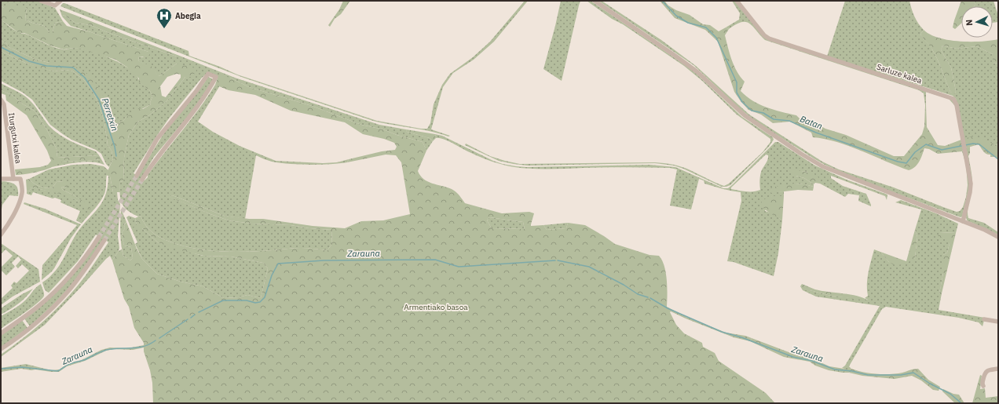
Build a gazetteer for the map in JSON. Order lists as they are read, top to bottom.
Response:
{
  "streets": {
    "street": ["Sarluze kalea", "Iturgutxi kalea"]
  },
  "water": ["Perretxin", "Batan", "Zarauna"],
  "parks": ["Armentiako basoa"],
  "places": {
    "hospital": ["Abegia"]
  },
  "north": "left"
}
